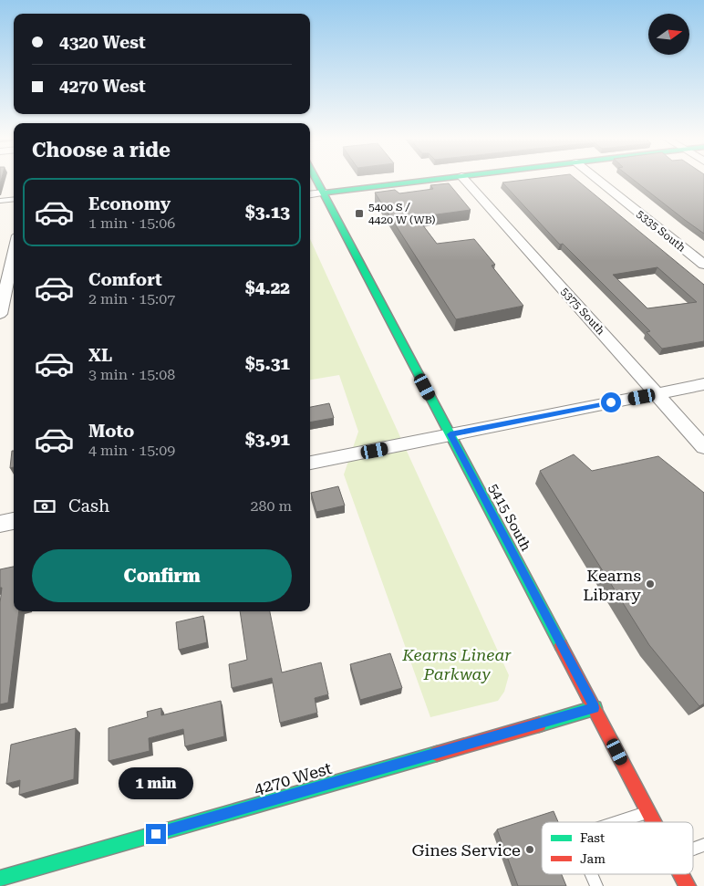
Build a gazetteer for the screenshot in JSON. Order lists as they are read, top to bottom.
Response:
{
  "streets": {
    "street": [
      "5335 South",
      "5375 South",
      "5415 South",
      "4270 West"
    ]
  },
  "crossings": [
    ["5415 South", "4270 West"]
  ],
  "parks": ["Kearns Linear Parkway"],
  "places": {
    "transit": ["5400 S / 4420 W (WB)"],
    "other": ["Kearns Library", "Gines Service"]
  },
  "legend": ["Fast", "Jam"],
  "north": "right",
  "page": {
    "banner": ["4320 West", "4270 West"],
    "heading": "Choose a ride",
    "list": [
      {
        "name": "Economy",
        "note": "1 min · 15:06",
        "value": "$3.13"
      },
      {
        "name": "Comfort",
        "note": "2 min · 15:07",
        "value": "$4.22"
      },
      {
        "name": "XL",
        "note": "3 min · 15:08",
        "value": "$5.31"
      },
      {
        "name": "Moto",
        "note": "4 min · 15:09",
        "value": "$3.91"
      }
    ],
    "pay": ["Cash", "280 m"],
    "buttons": "Confirm",
    "bubble": "1 min"
  }
}
